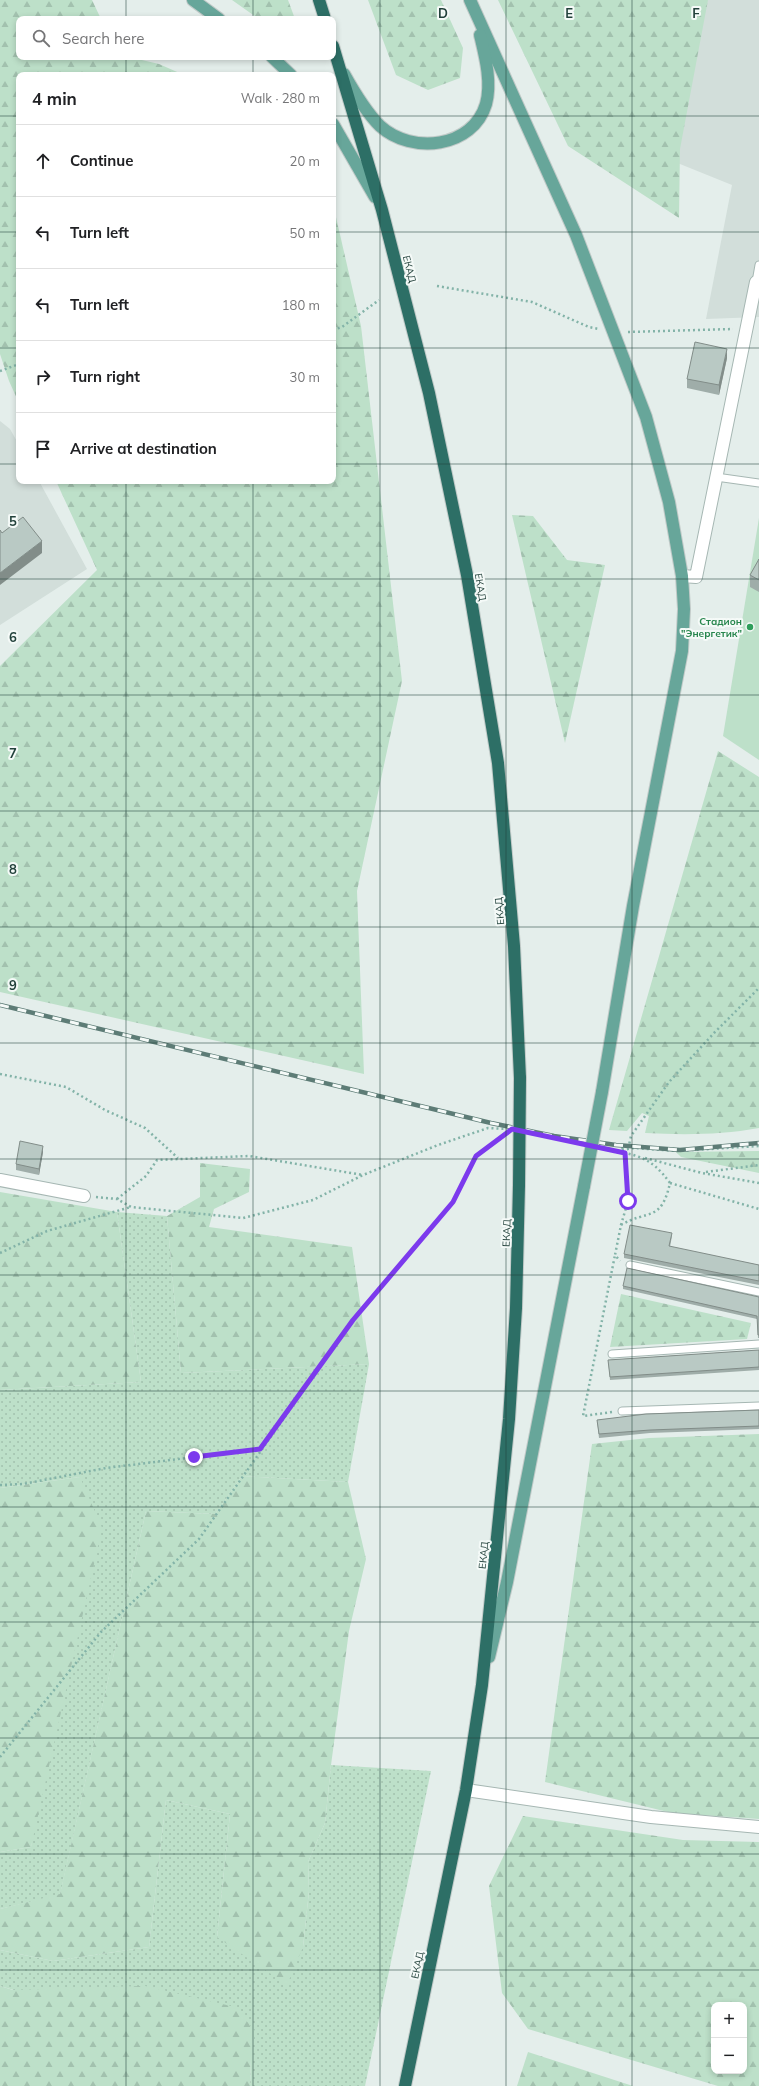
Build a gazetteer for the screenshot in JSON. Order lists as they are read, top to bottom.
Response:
{
  "streets": {
    "highway": ["ЕКАД"]
  },
  "places": ["Стадион \"Энергетик\""],
  "page": {
    "search": "Search here",
    "heading": ["4 min", "Walk · 280 m"],
    "list": [
      ["Continue", "20 m"],
      ["Turn left", "50 m"],
      ["Turn left", "180 m"],
      ["Turn right", "30 m"],
      "Arrive at destination"
    ],
    "map_buttons": ["+", "−"]
  },
  "grid": {
    "columns": ["D", "E", "F"],
    "rows": [
      "5",
      "6",
      "7",
      "8",
      "9"
    ]
  }
}
